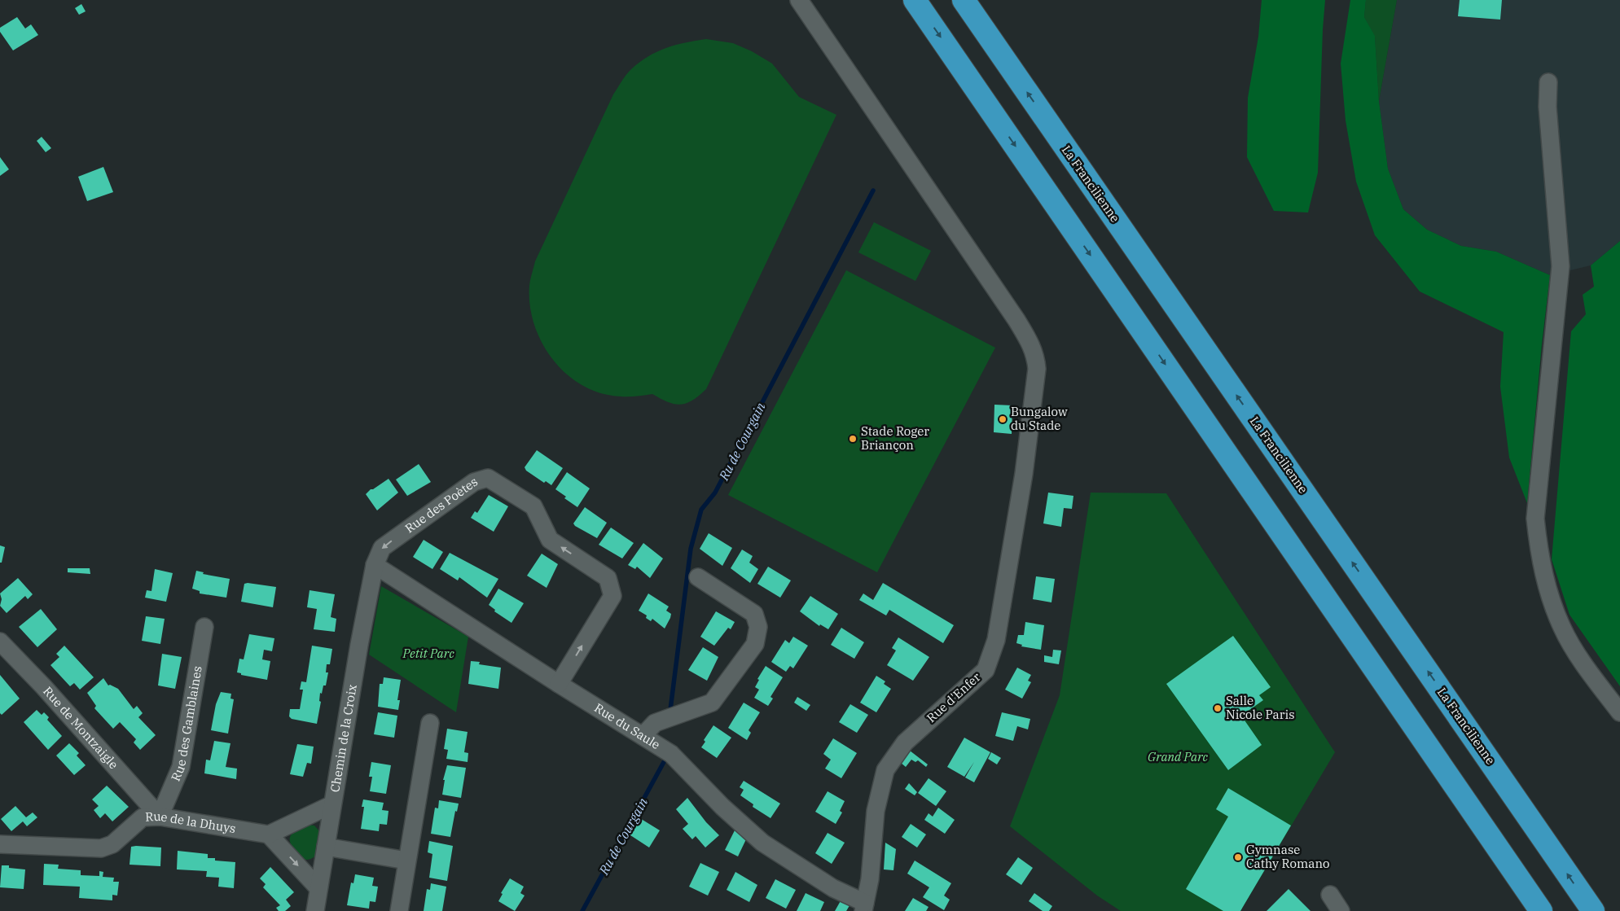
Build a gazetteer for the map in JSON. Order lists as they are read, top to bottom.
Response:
{
  "streets": {
    "highway": ["La Francilienne"],
    "street": [
      "Rue des Poètes",
      "Rue d'Enfer",
      "Rue des Gamblaines",
      "Rue du Saule",
      "Rue de Montzaigle",
      "Chemin de la Croix",
      "Rue de la Dhuys"
    ]
  },
  "crossings": [
    ["Rue des Poètes", "Rue du Saule"],
    ["Rue des Poètes", "Chemin de la Croix"],
    ["Rue d'Enfer", "Rue du Saule"],
    ["Rue des Gamblaines", "Rue de Montzaigle"],
    ["Rue des Gamblaines", "Rue de la Dhuys"],
    ["Rue du Saule", "Chemin de la Croix"],
    ["Rue de Montzaigle", "Rue de la Dhuys"]
  ],
  "water": ["Ru de Courgain"],
  "parks": ["Petit Parc", "Grand Parc"],
  "places": [
    "Bungalow du Stade",
    "Stade Roger Briançon",
    "Salle Nicole Paris",
    "Gymnase Cathy Romano"
  ]
}
